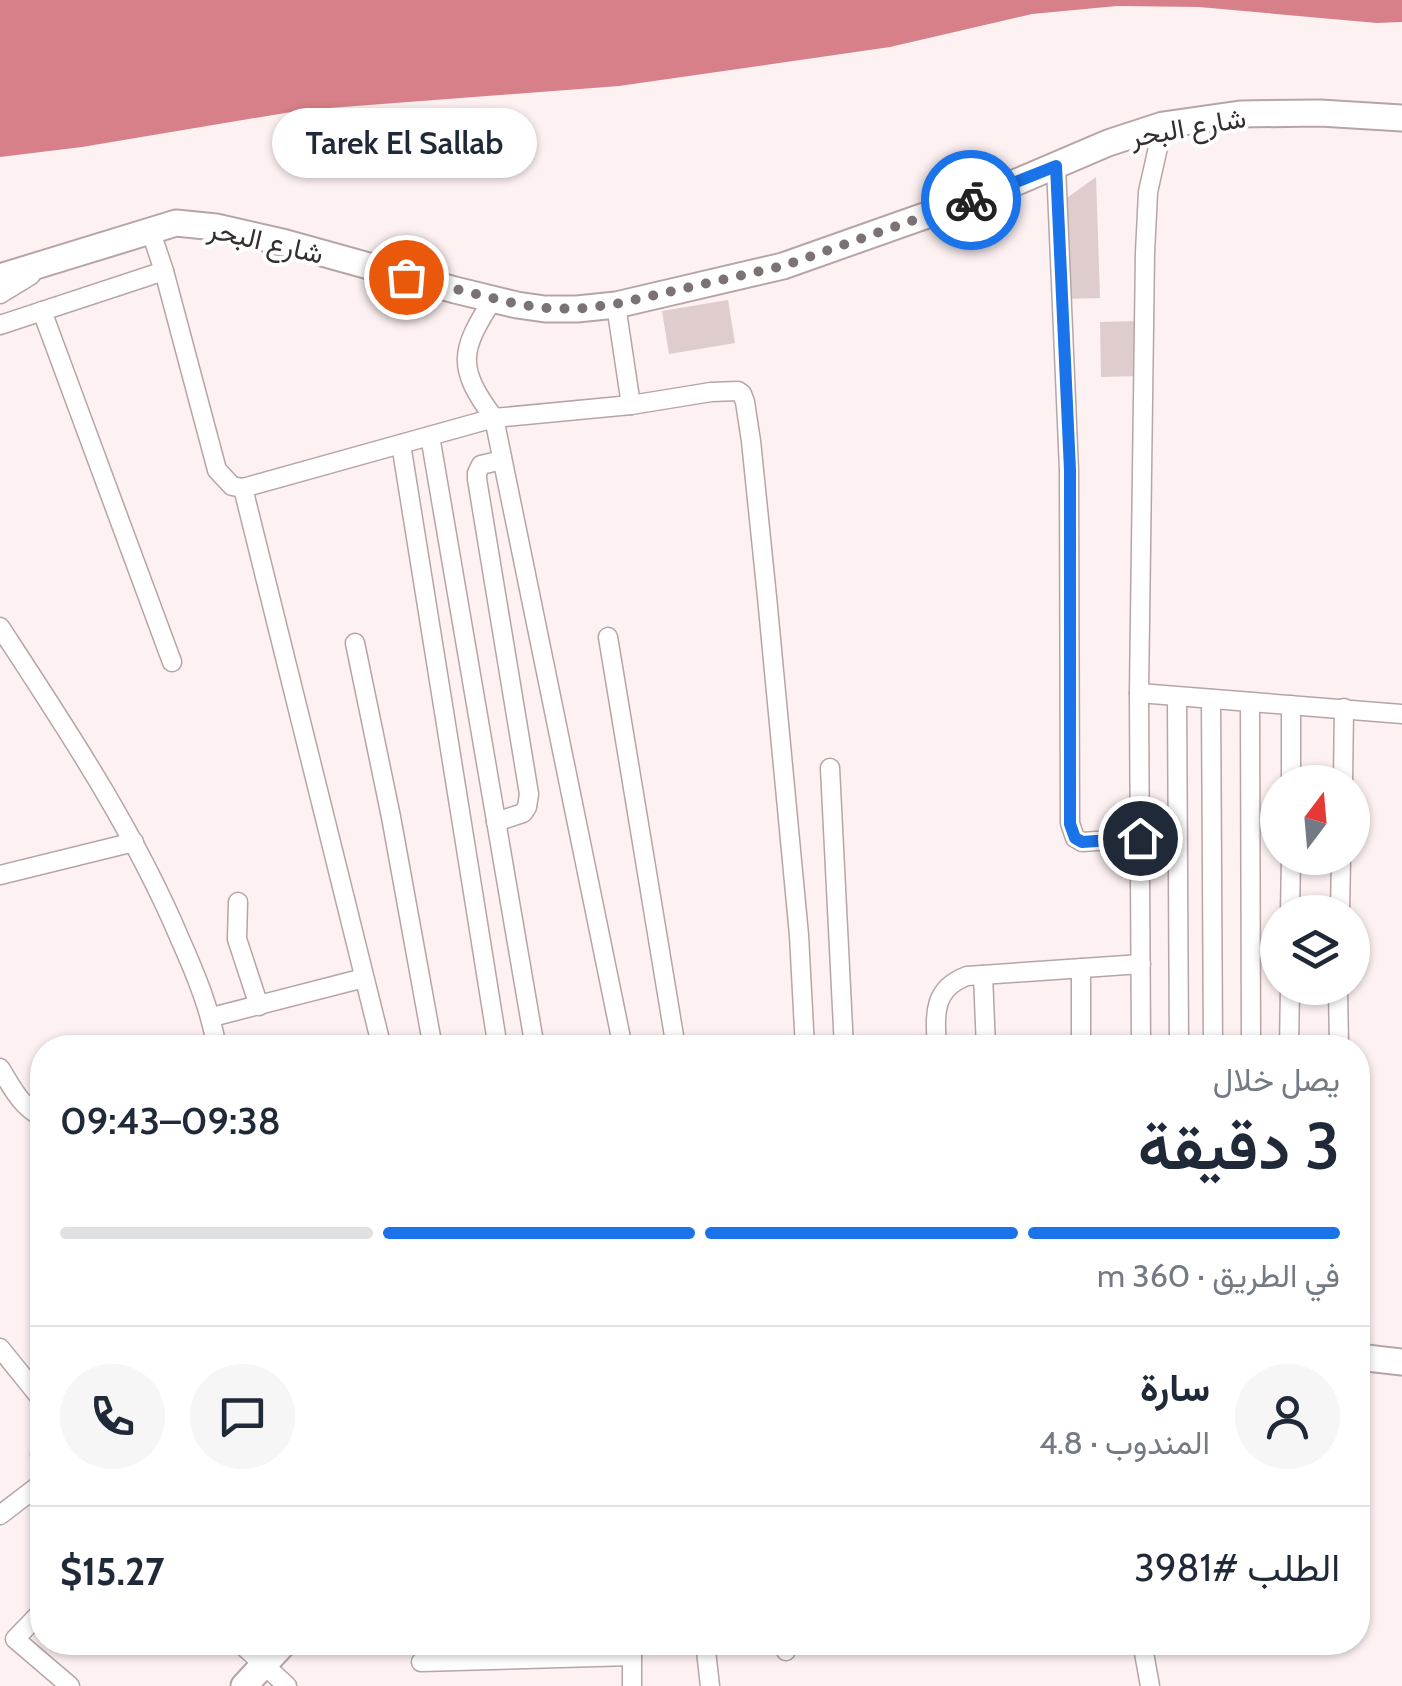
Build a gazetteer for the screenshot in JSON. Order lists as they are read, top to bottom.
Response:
{
  "streets": {
    "street": ["شارع البحر"]
  },
  "places": ["Tarek El Sallab"],
  "north": "top",
  "page": {
    "bubble": "Tarek El Sallab",
    "heading": ["3 دقيقة", "يصل خلال", "09:38–09:43"],
    "panel": [
      "سارة",
      "المندوب · 4.8",
      "الطلب #3981",
      "$15.27"
    ],
    "bar": "في الطريق · 360 m"
  }
}
